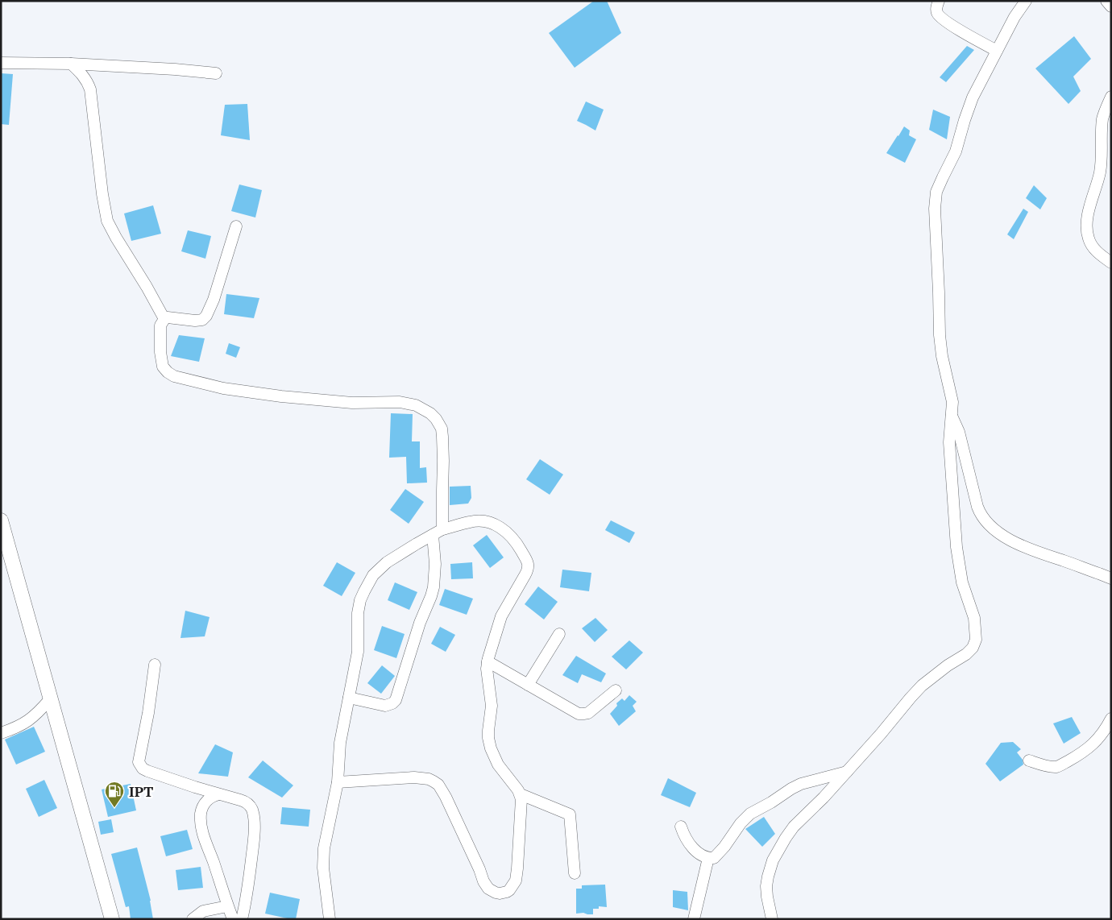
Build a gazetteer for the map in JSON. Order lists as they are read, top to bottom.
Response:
{
  "places": {
    "fuel station": ["IPT"]
  }
}
